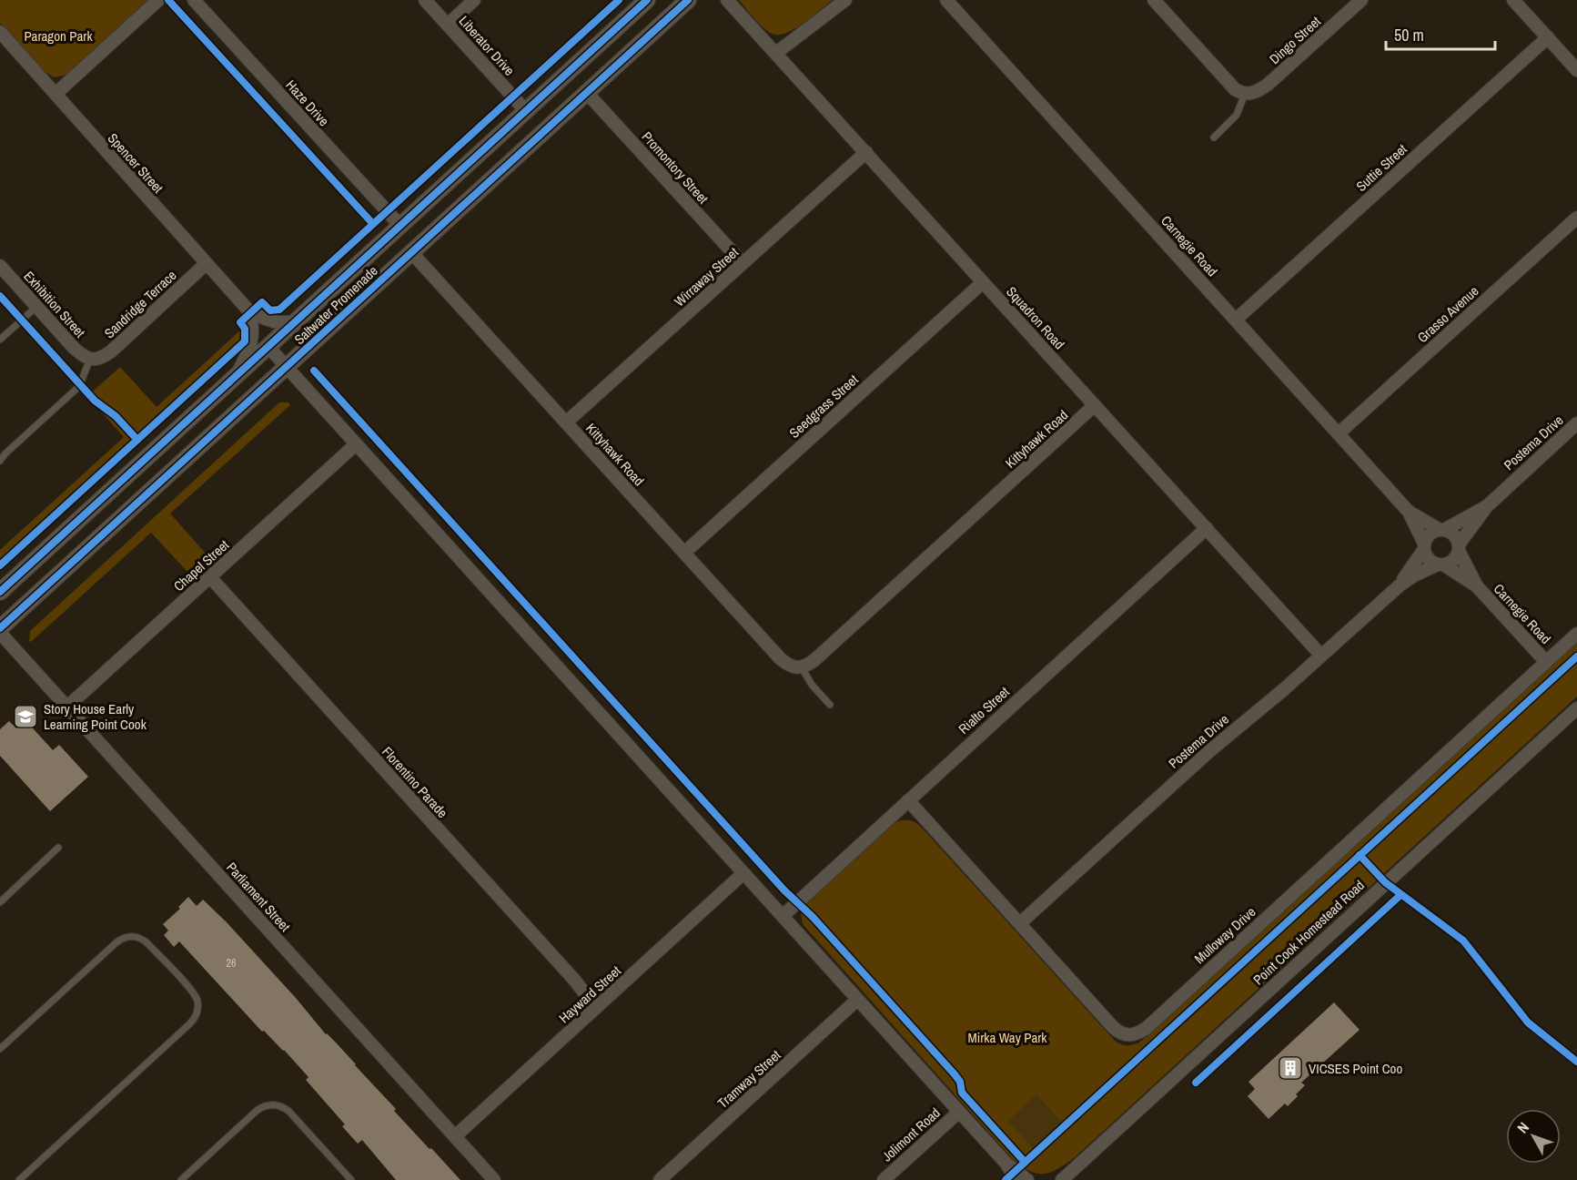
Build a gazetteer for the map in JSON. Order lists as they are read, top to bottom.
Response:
{
  "streets": {
    "street": [
      "Dingo Street",
      "Liberator Drive",
      "Haze Drive",
      "Spencer Street",
      "Promontory Street",
      "Suttie Street",
      "Carnegie Road",
      "Wirraway Street",
      "Exhibition Street",
      "Sandridge Terrace",
      "Saltwater Promenade",
      "Grasso Avenue",
      "Squadron Road",
      "Seedgrass Street",
      "Kittyhawk Road",
      "Postema Drive",
      "Chapel Street",
      "Rialto Street",
      "Florentino Parade",
      "Parliament Street",
      "Point Cook Homestead Road",
      "Mulloway Drive",
      "Hayward Street",
      "Tramway Street",
      "Jolimont Road"
    ]
  },
  "crossings": [
    ["Liberator Drive", "Saltwater Promenade"],
    ["Haze Drive", "Saltwater Promenade"],
    ["Spencer Street", "Sandridge Terrace"],
    ["Spencer Street", "Saltwater Promenade"],
    ["Promontory Street", "Wirraway Street"],
    ["Promontory Street", "Saltwater Promenade"],
    ["Suttie Street", "Carnegie Road"],
    ["Carnegie Road", "Grasso Avenue"],
    ["Carnegie Road", "Postema Drive"],
    ["Carnegie Road", "Mulloway Drive"],
    ["Wirraway Street", "Squadron Road"],
    ["Wirraway Street", "Kittyhawk Road"],
    ["Exhibition Street", "Sandridge Terrace"],
    ["Saltwater Promenade", "Kittyhawk Road"],
    ["Squadron Road", "Seedgrass Street"],
    ["Squadron Road", "Kittyhawk Road"],
    ["Squadron Road", "Postema Drive"],
    ["Squadron Road", "Rialto Street"],
    ["Seedgrass Street", "Kittyhawk Road"],
    ["Postema Drive", "Mulloway Drive"],
    ["Chapel Street", "Florentino Parade"],
    ["Chapel Street", "Parliament Street"],
    ["Rialto Street", "Mulloway Drive"],
    ["Florentino Parade", "Hayward Street"],
    ["Parliament Street", "Hayward Street"]
  ],
  "parks": ["Paragon Park", "Mirka Way Park"],
  "places": {
    "school or university": ["Story House Early Learning Point Cook"],
    "building": ["VICSES Point Coo"]
  },
  "house_numbers": ["26"],
  "scale_bar": "50 m",
  "north": "top left"
}
